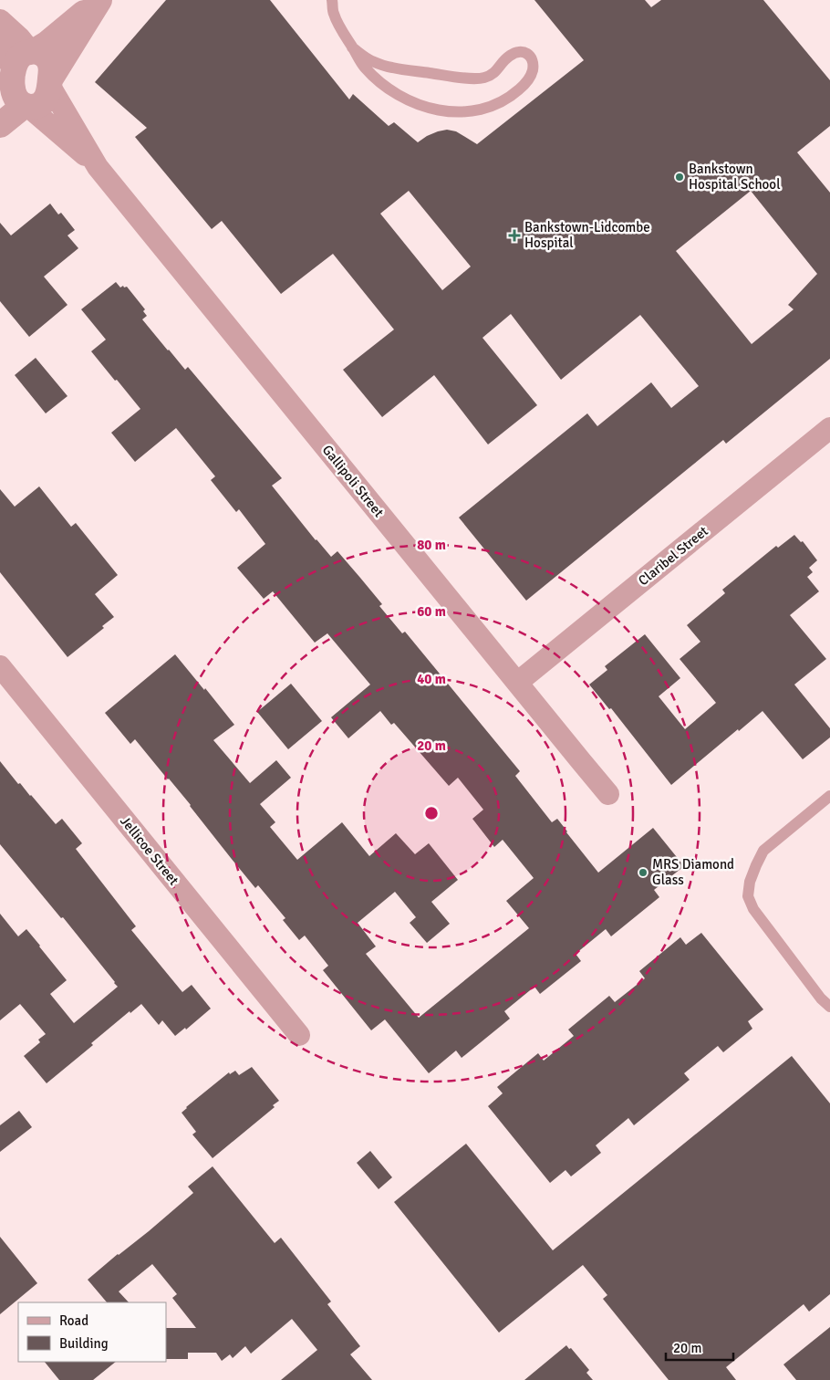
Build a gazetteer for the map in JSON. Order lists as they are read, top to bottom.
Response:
{
  "streets": {
    "street": ["Gallipoli Street", "Claribel Street", "Jellicoe Street"]
  },
  "crossings": [
    ["Gallipoli Street", "Claribel Street"]
  ],
  "places": {
    "other": ["Bankstown Hospital School", "MRS Diamond Glass"],
    "health": ["Bankstown-Lidcombe Hospital"]
  },
  "legend": ["Road", "Building"],
  "scale_bar": "20 m",
  "rings": [
    "80 m",
    "60 m",
    "40 m",
    "20 m"
  ]
}
